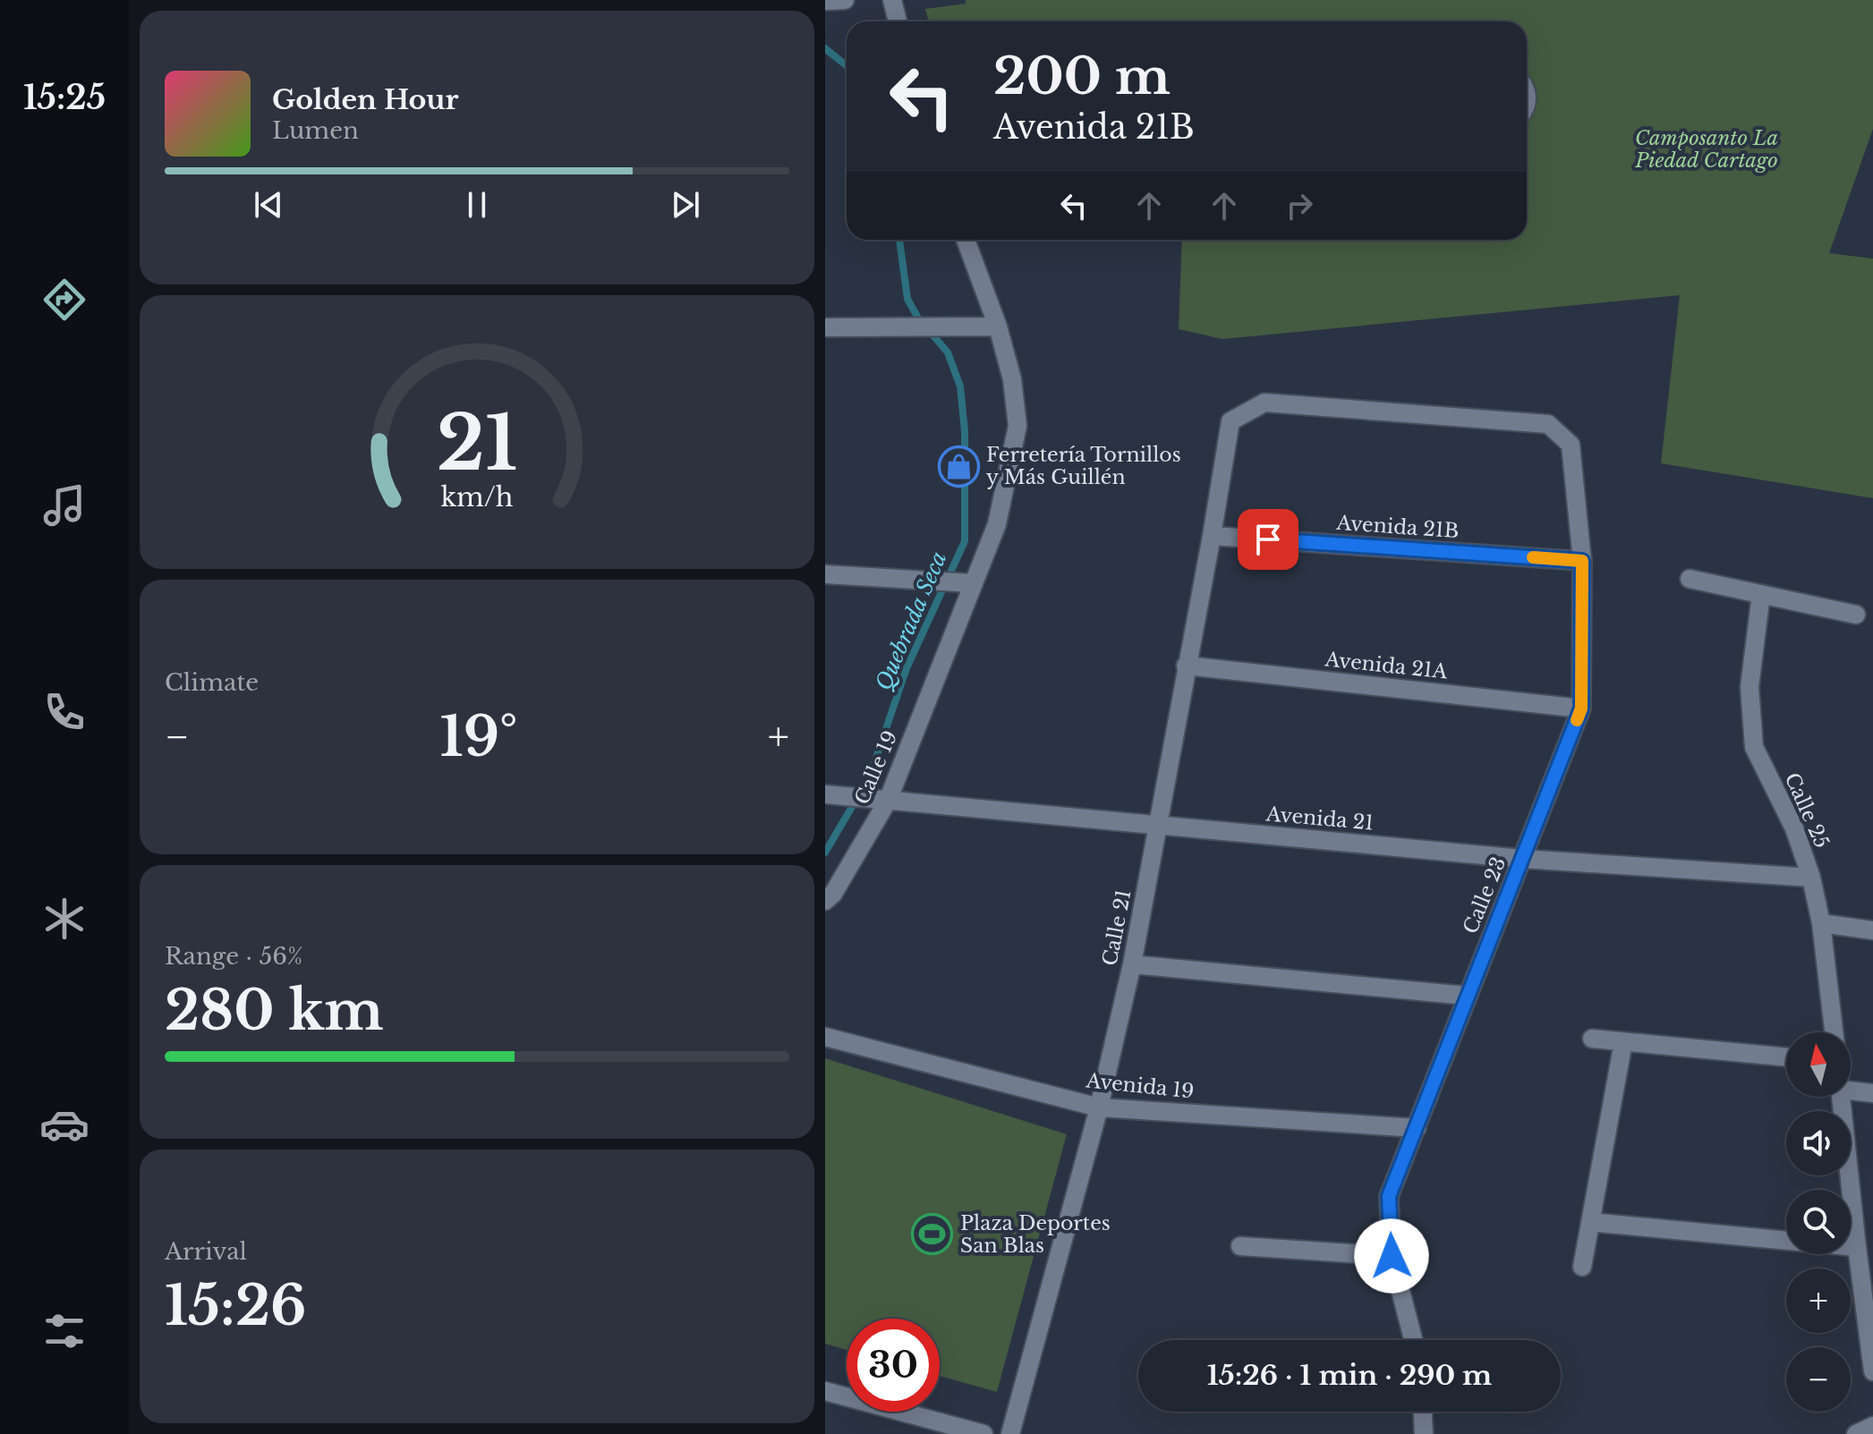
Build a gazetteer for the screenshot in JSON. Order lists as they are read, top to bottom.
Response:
{
  "streets": {
    "street": [
      "Avenida 21B",
      "Avenida 21A",
      "Calle 19",
      "Calle 25",
      "Avenida 21",
      "Calle 23",
      "Calle 21",
      "Avenida 19"
    ]
  },
  "crossings": [
    ["Avenida 21B", "Calle 23"],
    ["Avenida 21B", "Calle 21"],
    ["Avenida 21A", "Calle 23"],
    ["Avenida 21A", "Calle 21"],
    ["Calle 19", "Avenida 21"],
    ["Calle 25", "Avenida 21"],
    ["Avenida 21", "Calle 23"],
    ["Avenida 21", "Calle 21"],
    ["Calle 23", "Calle 21"],
    ["Calle 23", "Avenida 19"],
    ["Calle 21", "Avenida 19"]
  ],
  "water": ["Quebrada Seca"],
  "parks": ["Camposanto La Piedad Cartago"],
  "places": {
    "shop": ["Ferretería Tornillos y Más Guillén"],
    "sports": ["Plaza Deportes San Blas"]
  },
  "north": "top",
  "page": {
    "tabs": "15:25",
    "turn": ["200 m", "Avenida 21B"],
    "song": ["Golden Hour", "Lumen"],
    "tile": [
      "Climate",
      ["Range · 56%", "280 km"],
      ["Arrival", "15:26"]
    ],
    "heat": ["−", "19°", "+"],
    "map_buttons": ["+", "−"],
    "limit": "30",
    "trip": "15:26 · 1 min · 290 m",
    "gauge": ["21", "km/h"]
  }
}
